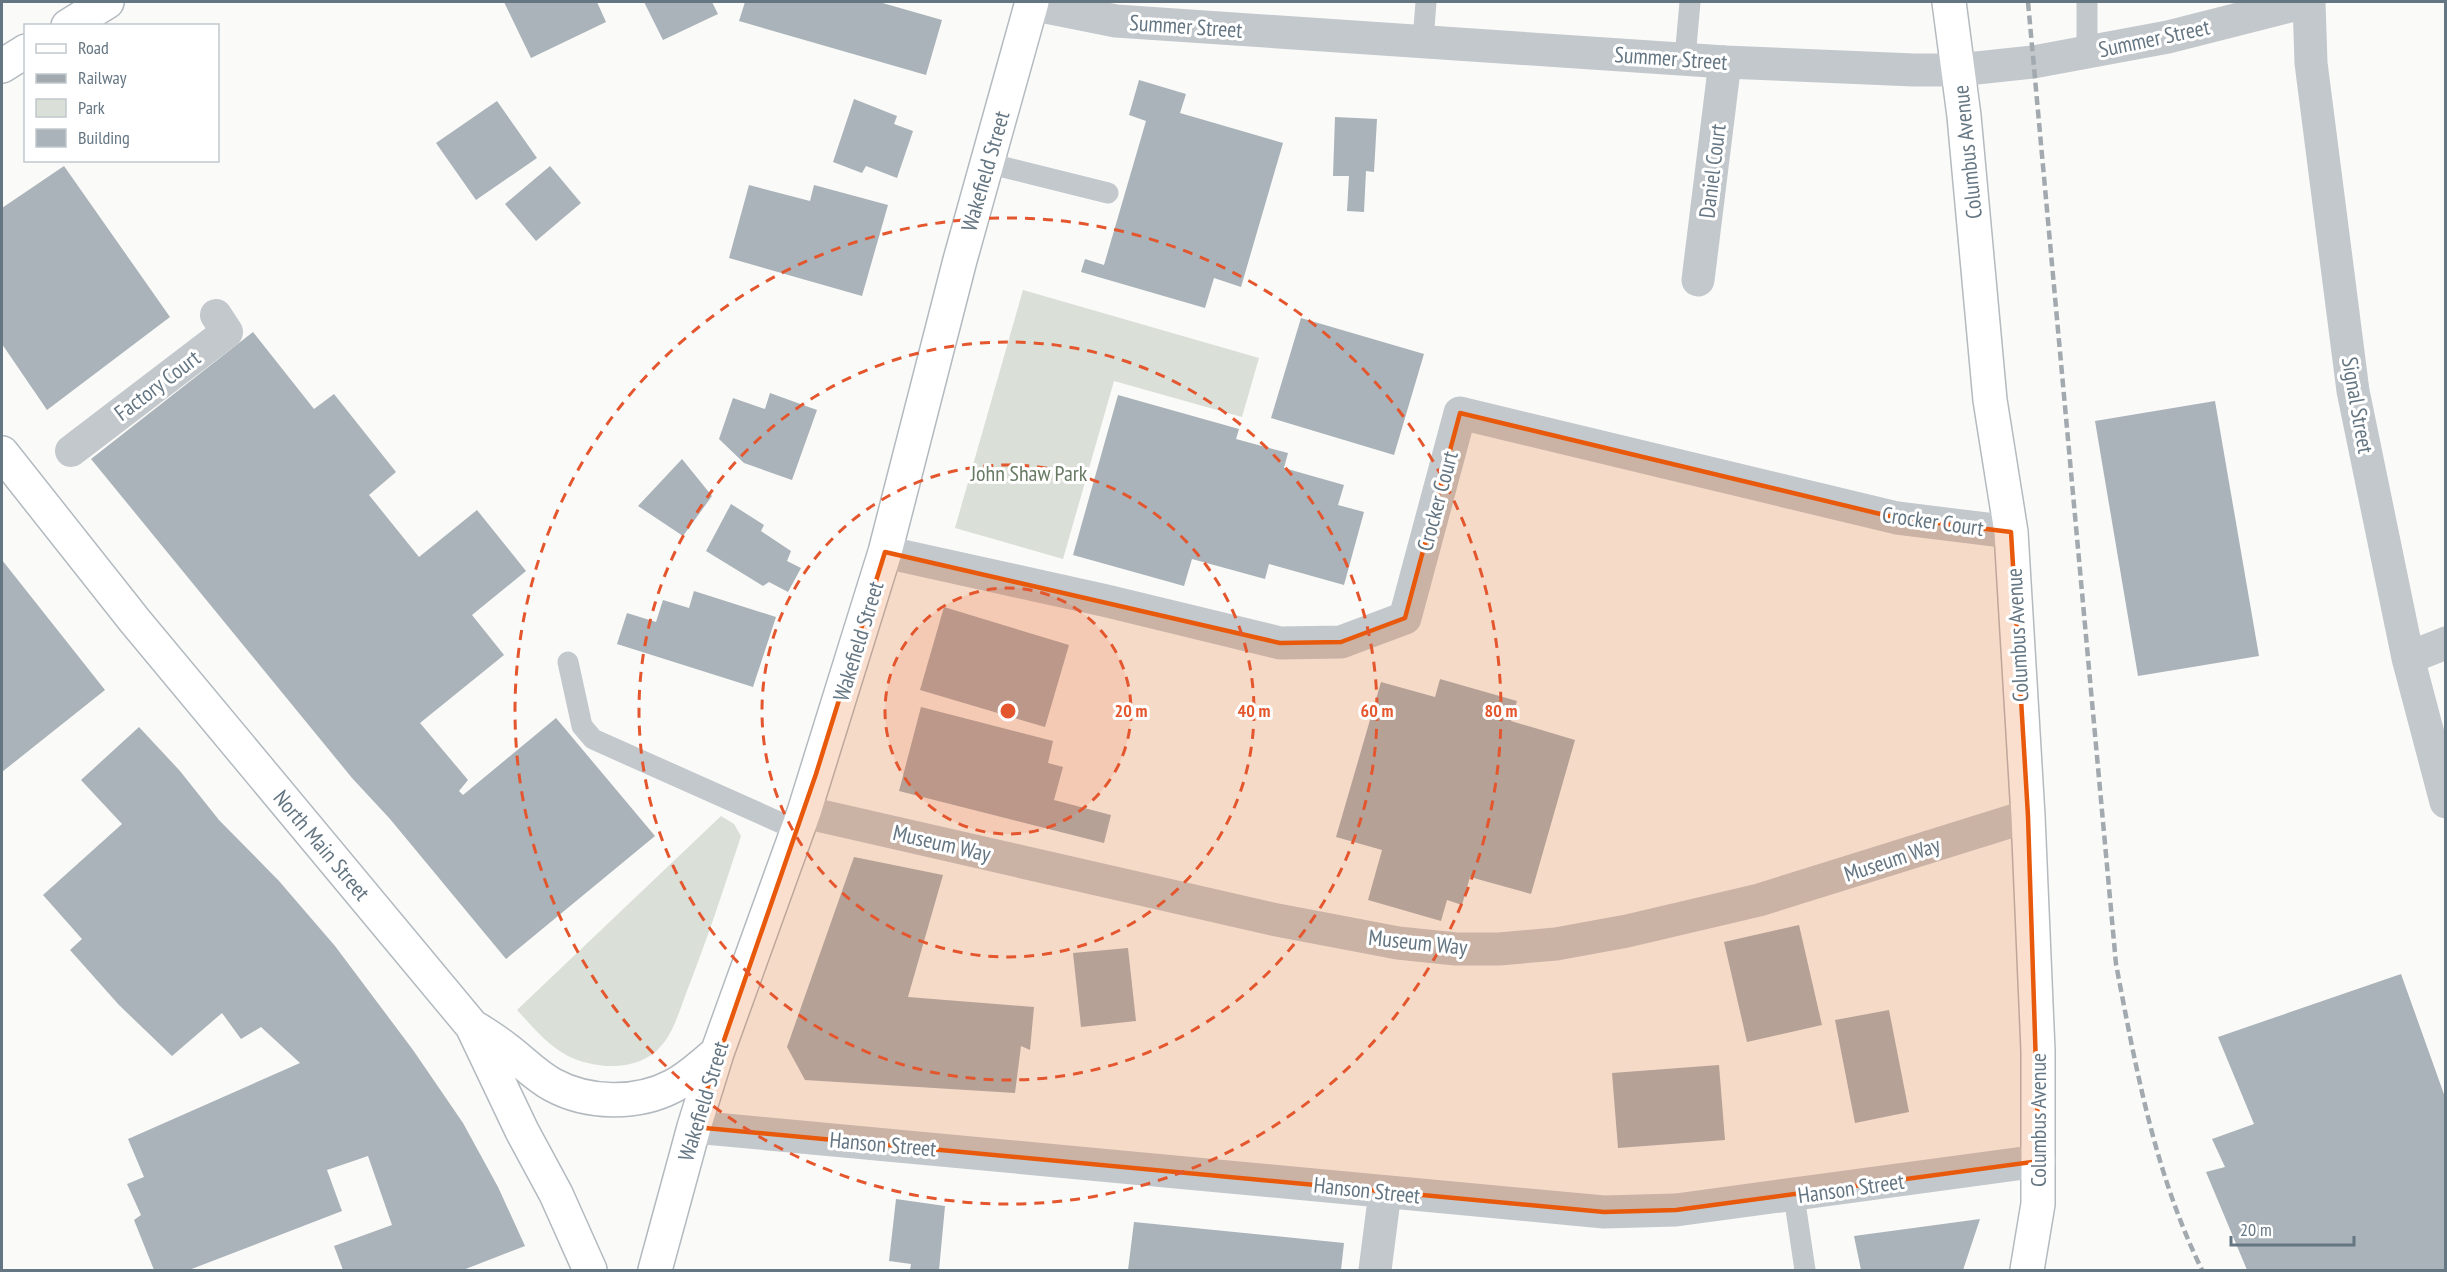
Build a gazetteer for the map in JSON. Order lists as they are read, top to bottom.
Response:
{
  "streets": {
    "main road": ["Columbus Avenue", "Wakefield Street", "North Main Street"],
    "street": [
      "Summer Street",
      "Daniel Court",
      "Factory Court",
      "Signal Street",
      "Crocker Court",
      "Museum Way",
      "Hanson Street"
    ]
  },
  "crossings": [
    ["Summer Street", "Columbus Avenue"],
    ["Summer Street", "Wakefield Street"],
    ["Summer Street", "Daniel Court"],
    ["Summer Street", "Signal Street"],
    ["Columbus Avenue", "Crocker Court"],
    ["Columbus Avenue", "Museum Way"],
    ["Columbus Avenue", "Hanson Street"],
    ["Wakefield Street", "Crocker Court"],
    ["Wakefield Street", "Museum Way"],
    ["Wakefield Street", "Hanson Street"]
  ],
  "parks": ["John Shaw Park"],
  "legend": [
    "Road",
    "Railway",
    "Park",
    "Building"
  ],
  "scale_bar": "20 m",
  "rings": [
    "20 m",
    "40 m",
    "60 m",
    "80 m"
  ]
}
